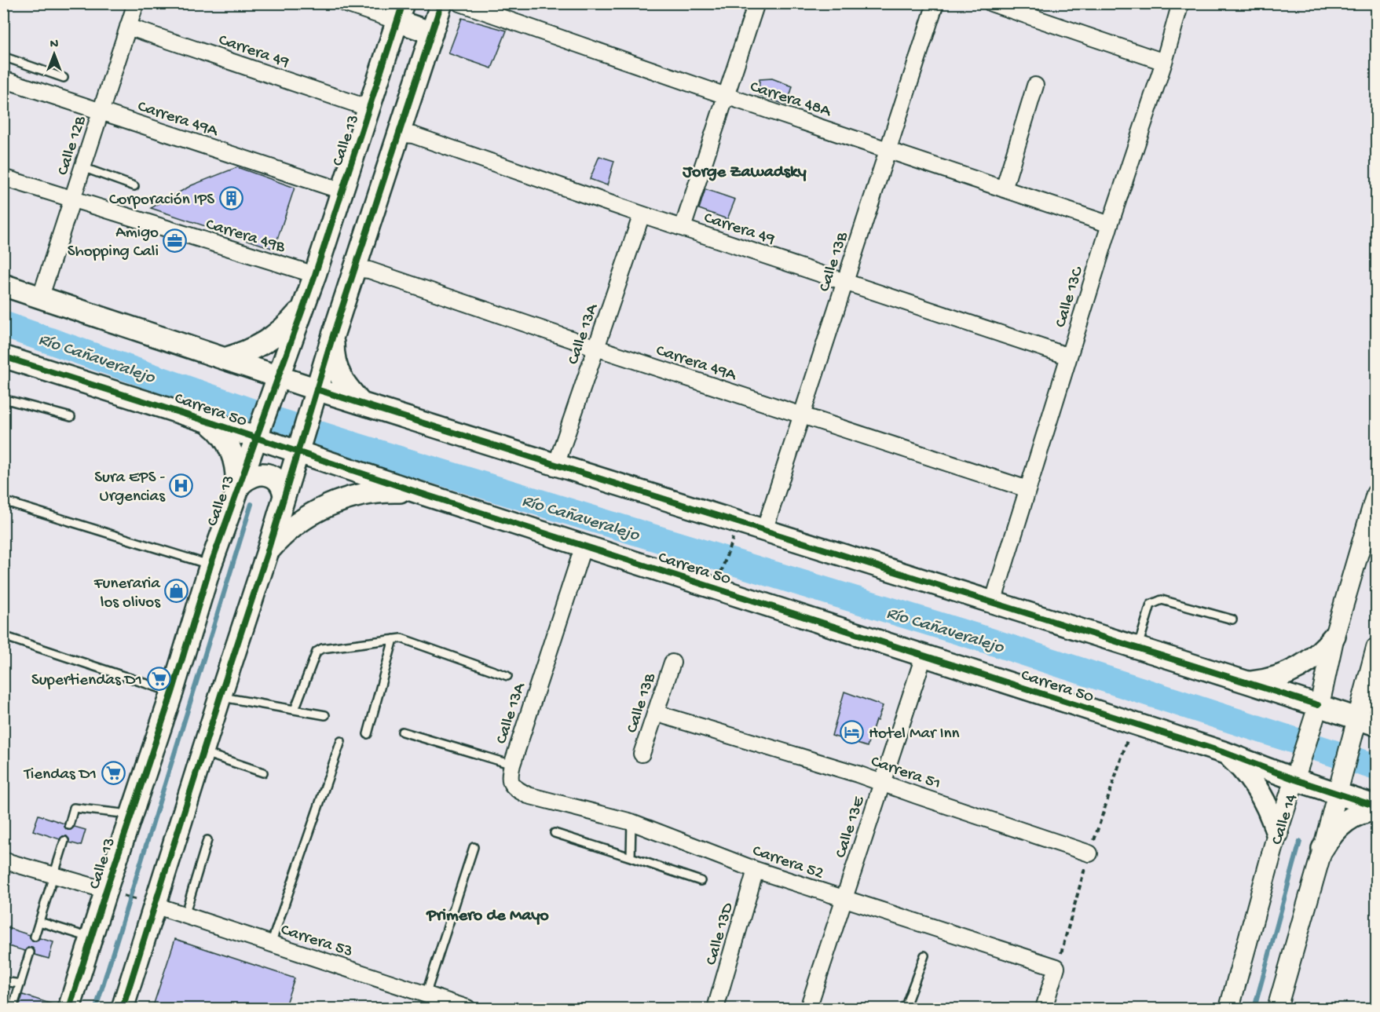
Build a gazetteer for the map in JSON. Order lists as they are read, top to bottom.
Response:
{
  "streets": {
    "main road": ["Calle 13", "Carrera 50"],
    "street": [
      "Carrera 49",
      "Carrera 48A",
      "Carrera 49A",
      "Calle 12B",
      "Carrera 49B",
      "Calle 13B",
      "Calle 13C",
      "Calle 13A",
      "Carrera 51",
      "Calle 14",
      "Calle 13E",
      "Carrera 52",
      "Calle 13D",
      "Carrera 53"
    ]
  },
  "crossings": [
    ["Carrera 49", "Calle 13"],
    ["Carrera 49", "Calle 12B"],
    ["Carrera 49", "Calle 13B"],
    ["Carrera 49", "Calle 13C"],
    ["Carrera 49", "Calle 13A"],
    ["Carrera 48A", "Calle 13B"],
    ["Carrera 48A", "Calle 13C"],
    ["Carrera 49A", "Calle 13"],
    ["Carrera 49A", "Calle 12B"],
    ["Carrera 49A", "Calle 13B"],
    ["Carrera 49A", "Calle 13C"],
    ["Carrera 49A", "Calle 13A"],
    ["Calle 13", "Carrera 49B"],
    ["Calle 13", "Carrera 50"],
    ["Calle 12B", "Carrera 49B"],
    ["Calle 13B", "Carrera 51"],
    ["Calle 13A", "Carrera 50"],
    ["Calle 13A", "Carrera 52"],
    ["Carrera 50", "Calle 14"],
    ["Carrera 50", "Calle 13E"],
    ["Carrera 51", "Calle 13E"],
    ["Calle 13E", "Carrera 52"],
    ["Carrera 52", "Calle 13D"]
  ],
  "districts": ["Jorge Zawadsky", "Primero de Mayo"],
  "water": ["Río Cañaveralejo"],
  "places": {
    "building": ["Corporación IPS"],
    "office": ["Amigo Shopping Cali"],
    "hospital": ["Sura EPS - Urgencias"],
    "shop": ["Funeraria los olivos"],
    "supermarket": ["Supertiendas D1", "Tiendas D1"],
    "hotel": ["Hotel Mar Inn"]
  },
  "north": "top"
}
